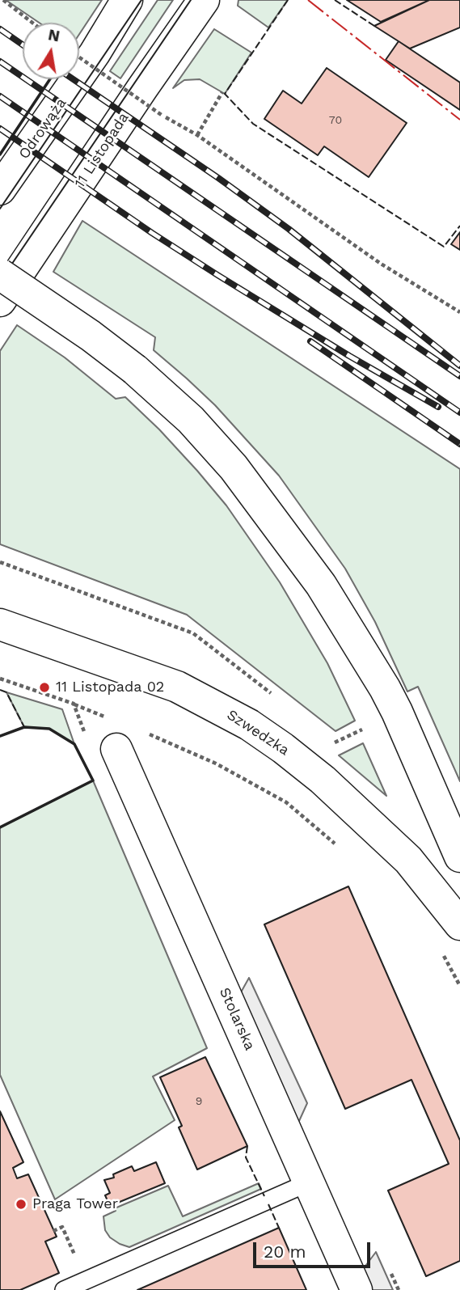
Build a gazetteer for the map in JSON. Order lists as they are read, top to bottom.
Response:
{
  "streets": {
    "street": [
      "Odrowąża",
      "11 Listopada",
      "Szwedzka",
      "Stolarska"
    ]
  },
  "places": ["11 Listopada 02", "Praga Tower"],
  "house_numbers": ["70", "9"],
  "scale_bar": "20 m",
  "north": "top"
}
